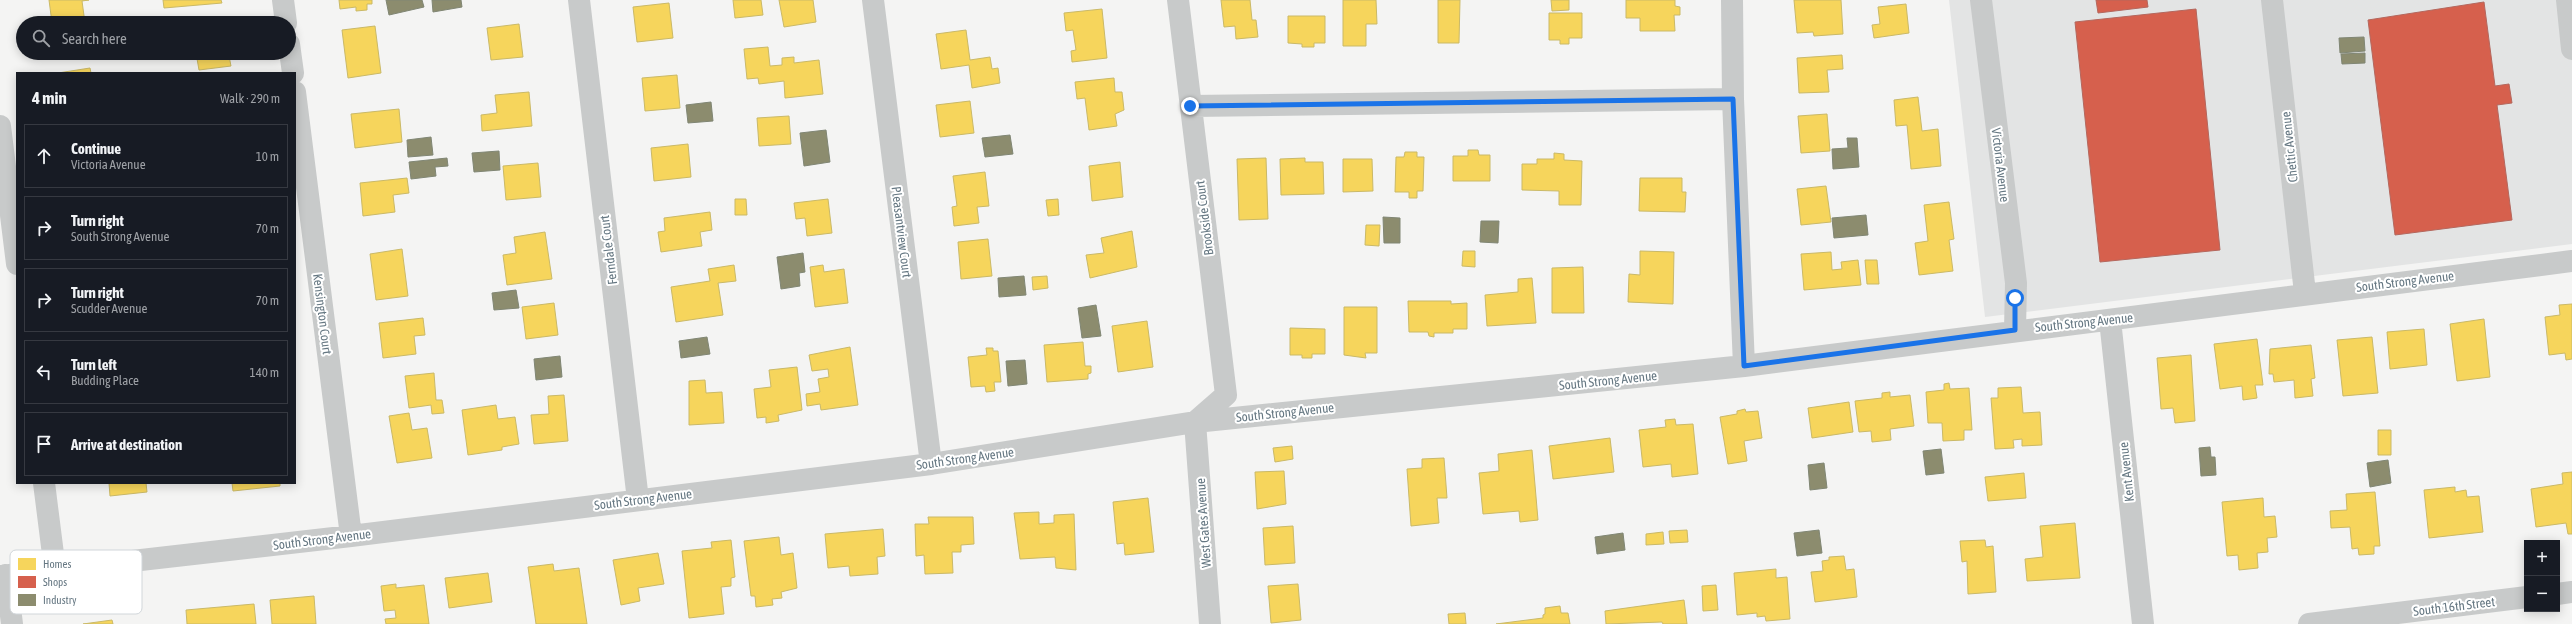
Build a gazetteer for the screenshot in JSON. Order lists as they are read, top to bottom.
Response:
{
  "streets": {
    "street": [
      "Chettic Avenue",
      "Victoria Avenue",
      "Brookside Court",
      "Pleasantview Court",
      "Ferndale Court",
      "South Strong Avenue",
      "Kensington Court",
      "Kent Avenue",
      "West Gates Avenue",
      "South 16th Street"
    ]
  },
  "crossings": [
    ["Chettic Avenue", "South Strong Avenue"],
    ["Victoria Avenue", "South Strong Avenue"],
    ["Brookside Court", "South Strong Avenue"],
    ["Brookside Court", "West Gates Avenue"],
    ["Pleasantview Court", "South Strong Avenue"],
    ["Ferndale Court", "South Strong Avenue"],
    ["South Strong Avenue", "Kensington Court"],
    ["South Strong Avenue", "Kent Avenue"],
    ["South Strong Avenue", "West Gates Avenue"]
  ],
  "legend": ["Homes", "Shops", "Industry"],
  "page": {
    "search": "Search here",
    "heading": ["4 min", "Walk · 290 m"],
    "list": [
      ["Continue", "Victoria Avenue", "10 m"],
      ["Turn right", "South Strong Avenue", "70 m"],
      ["Turn right", "Scudder Avenue", "70 m"],
      ["Turn left", "Budding Place", "140 m"],
      "Arrive at destination"
    ],
    "map_buttons": ["+", "−"]
  }
}
